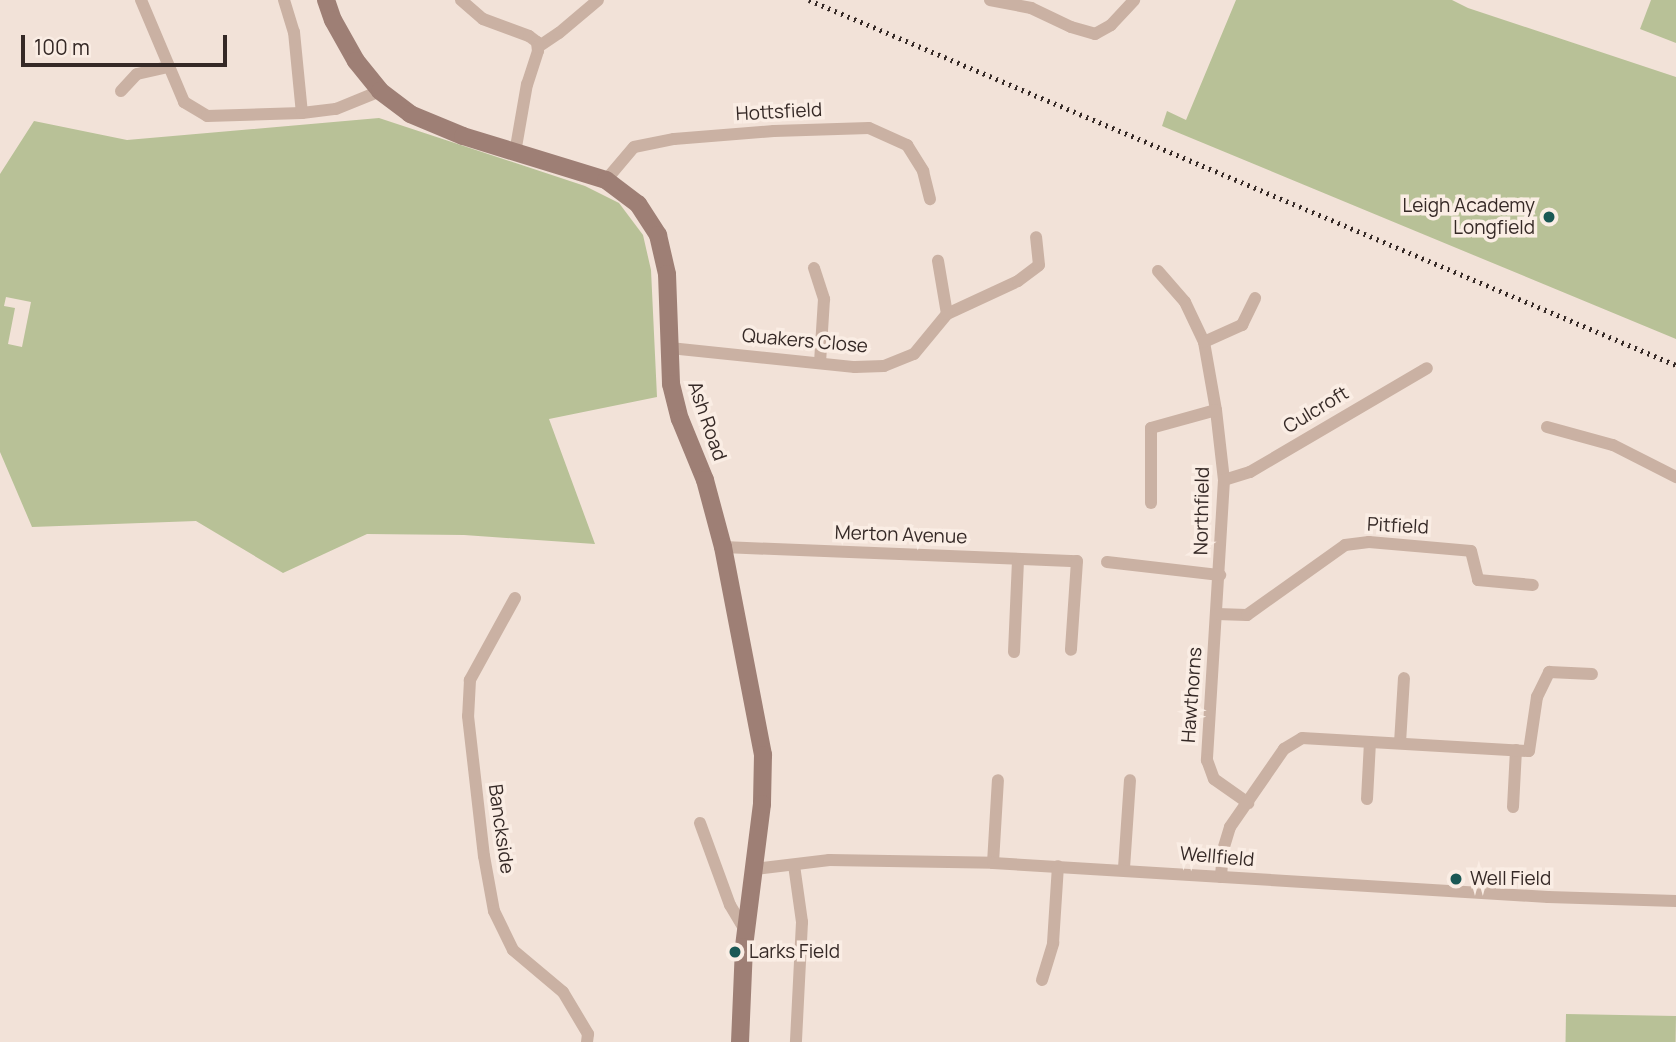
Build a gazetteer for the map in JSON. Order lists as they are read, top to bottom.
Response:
{
  "streets": {
    "street": [
      "Hottsfield",
      "Quakers Close",
      "Culcroft",
      "Ash Road",
      "Northfield",
      "Pitfield",
      "Merton Avenue",
      "Hawthorns",
      "Banckside",
      "Wellfield"
    ]
  },
  "crossings": [
    ["Hottsfield", "Ash Road"],
    ["Quakers Close", "Ash Road"],
    ["Culcroft", "Northfield"],
    ["Ash Road", "Merton Avenue"],
    ["Ash Road", "Wellfield"],
    ["Northfield", "Pitfield"],
    ["Northfield", "Hawthorns"],
    ["Pitfield", "Hawthorns"]
  ],
  "places": ["Leigh Academy Longfield", "Well Field", "Larks Field"],
  "scale_bar": "100 m"
}
